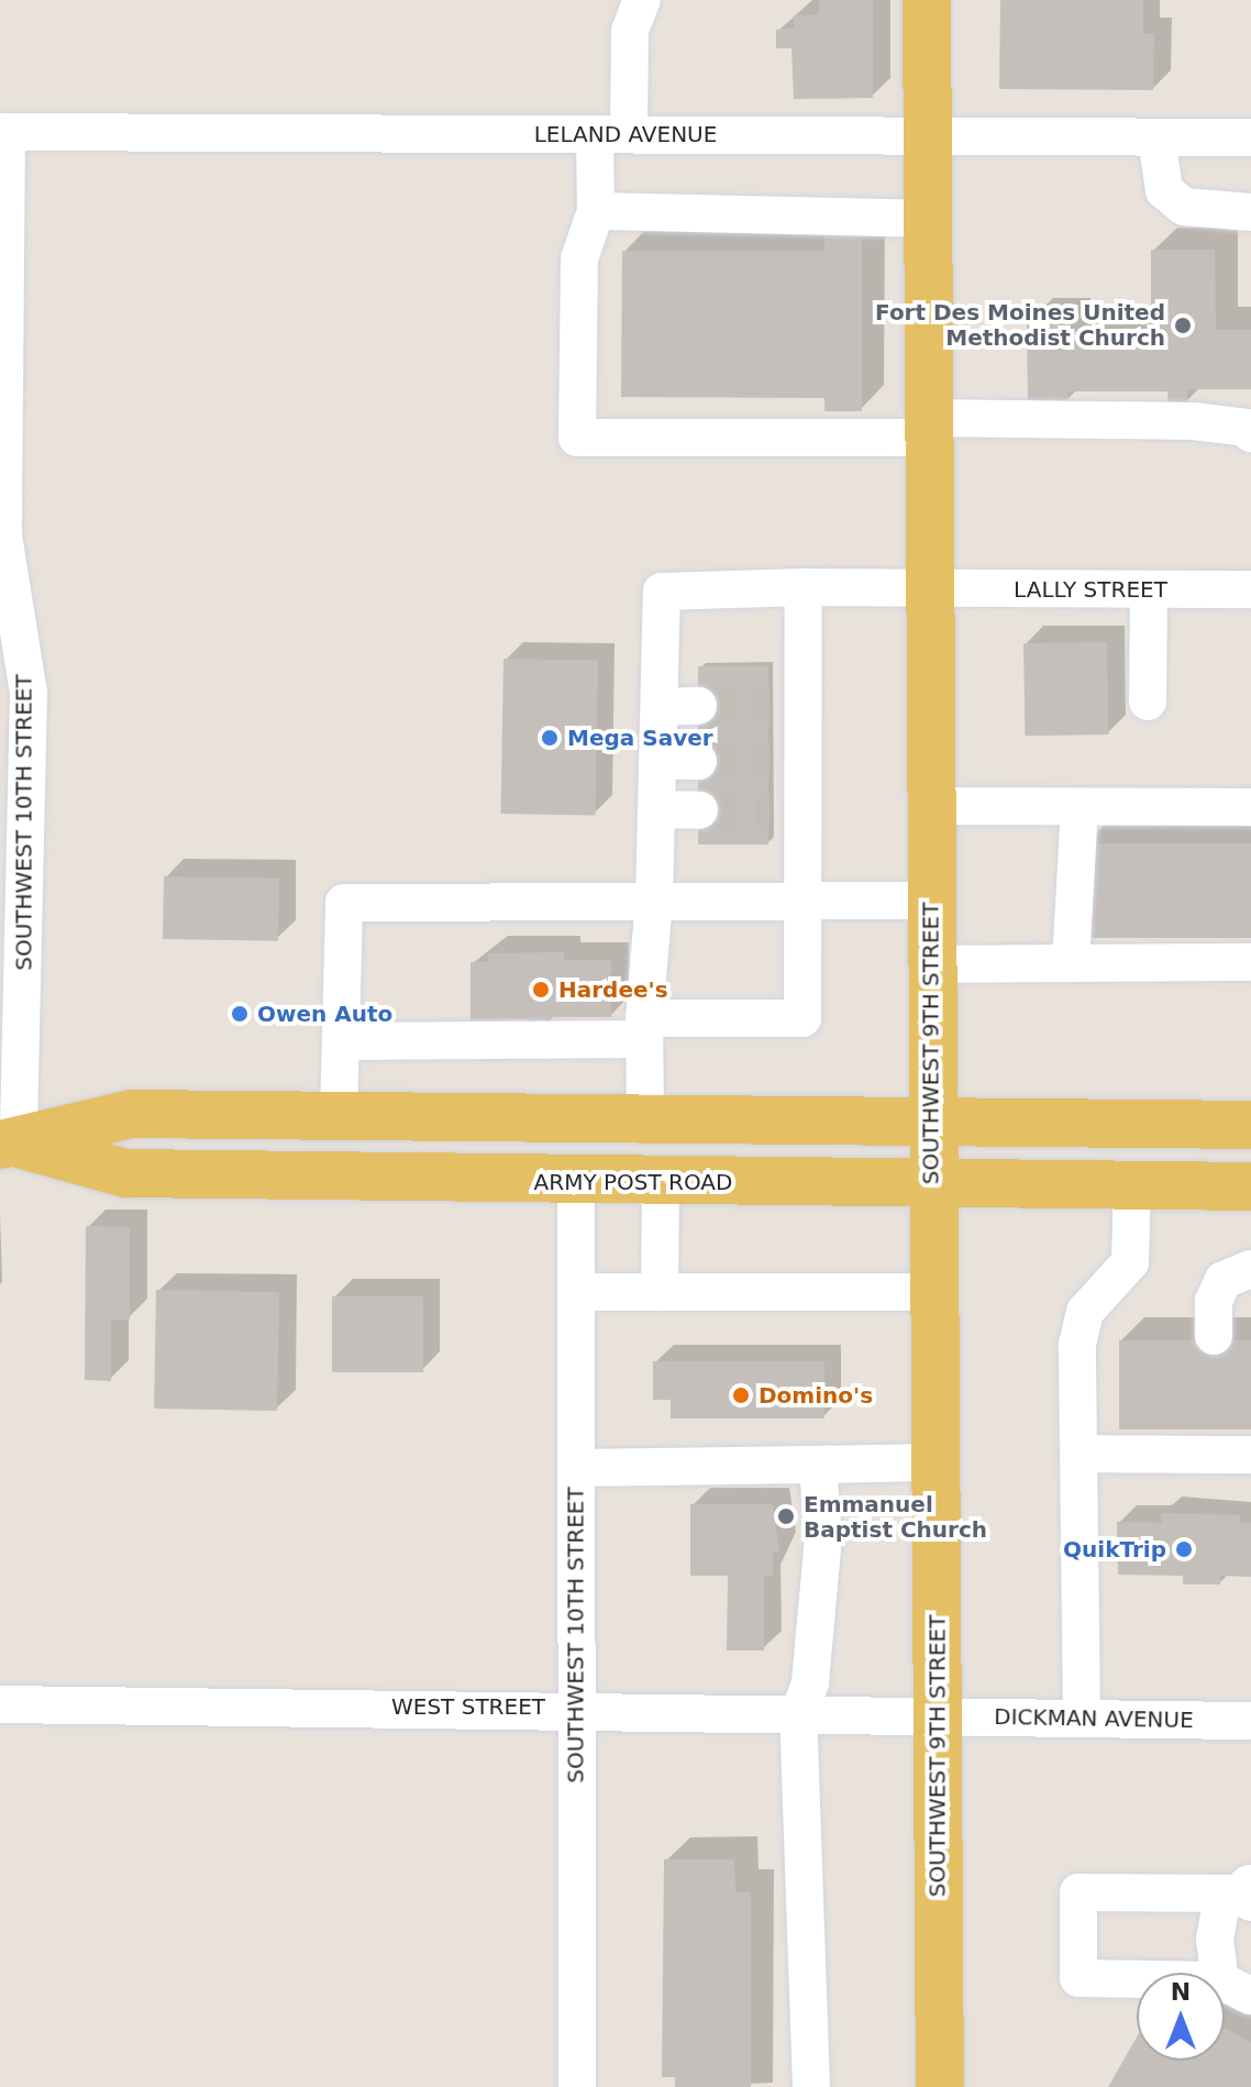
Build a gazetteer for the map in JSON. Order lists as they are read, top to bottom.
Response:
{
  "streets": {
    "main road": ["SOUTHWEST 9TH STREET", "ARMY POST ROAD"],
    "street": [
      "LELAND AVENUE",
      "LALLY STREET",
      "SOUTHWEST 10TH STREET",
      "WEST STREET",
      "DICKMAN AVENUE"
    ]
  },
  "crossings": [
    ["LELAND AVENUE", "SOUTHWEST 10TH STREET"],
    ["LELAND AVENUE", "SOUTHWEST 9TH STREET"],
    ["LALLY STREET", "SOUTHWEST 9TH STREET"],
    ["SOUTHWEST 10TH STREET", "ARMY POST ROAD"],
    ["SOUTHWEST 10TH STREET", "WEST STREET"],
    ["SOUTHWEST 9TH STREET", "ARMY POST ROAD"],
    ["SOUTHWEST 9TH STREET", "WEST STREET"],
    ["SOUTHWEST 9TH STREET", "DICKMAN AVENUE"],
    ["WEST STREET", "DICKMAN AVENUE"]
  ],
  "places": [
    "Fort Des Moines United Methodist Church",
    "Mega Saver",
    "Hardee's",
    "Owen Auto",
    "Domino's",
    "Emmanuel Baptist Church",
    "QuikTrip"
  ],
  "north": "top"
}
